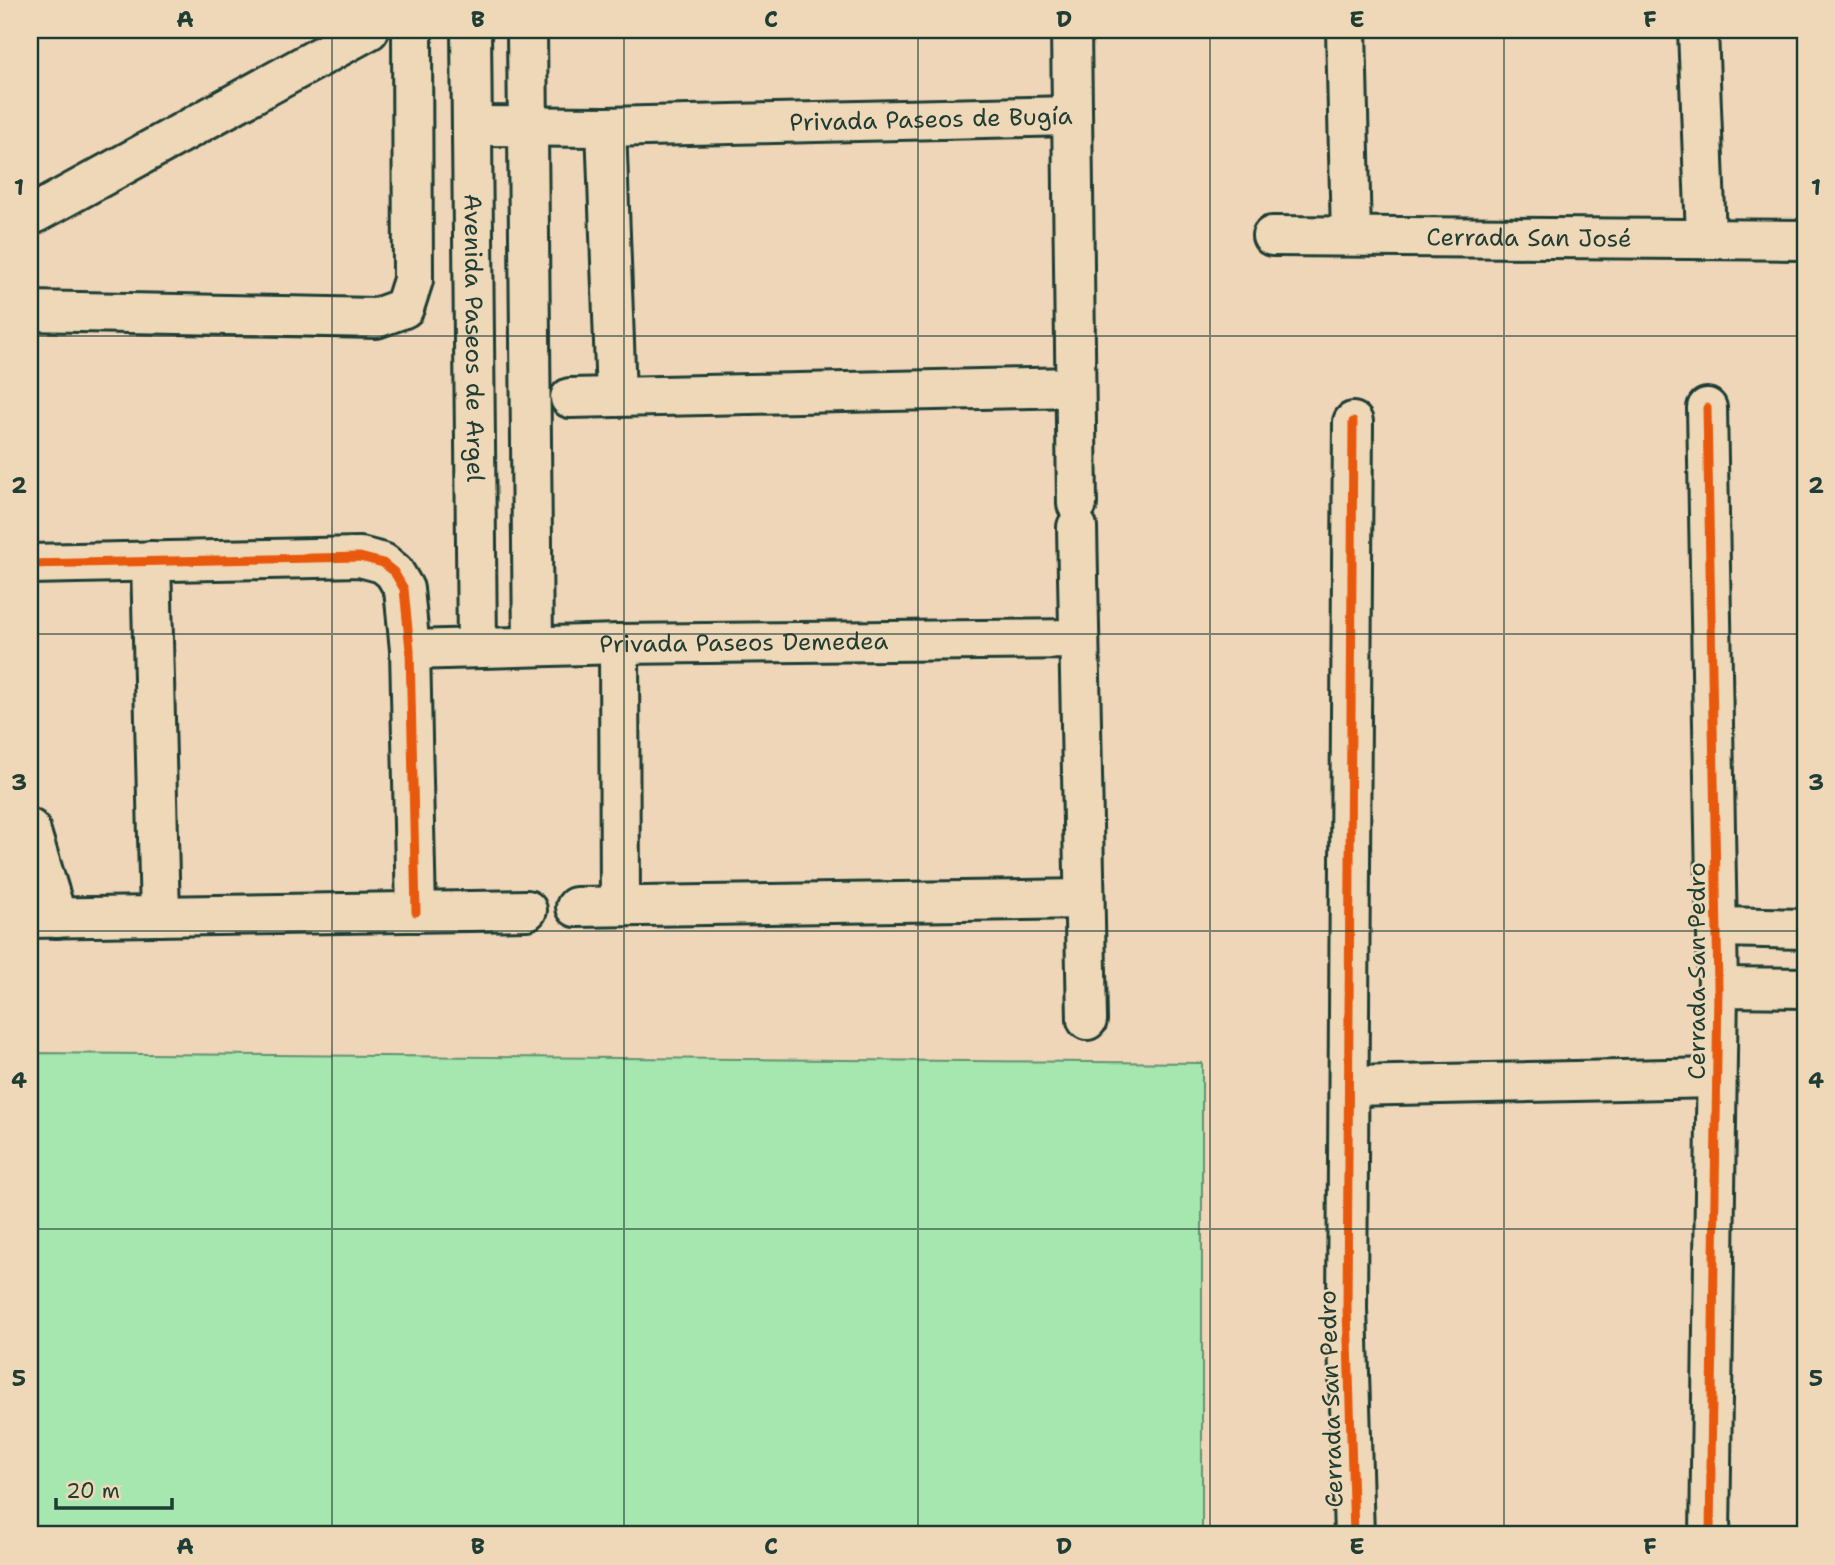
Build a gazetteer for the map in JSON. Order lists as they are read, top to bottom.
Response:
{
  "streets": {
    "street": [
      "Privada Paseos de Bugía",
      "Cerrada San José",
      "Avenida Paseos de Argel",
      "Privada Paseos Demedea",
      "Cerrada San Pedro"
    ]
  },
  "crossings": [
    ["Privada Paseos de Bugía", "Avenida Paseos de Argel"],
    ["Avenida Paseos de Argel", "Privada Paseos Demedea"]
  ],
  "scale_bar": "20 m",
  "grid": {
    "columns": [
      "A",
      "B",
      "C",
      "D",
      "E",
      "F"
    ],
    "rows": [
      "1",
      "2",
      "3",
      "4",
      "5"
    ]
  }
}
